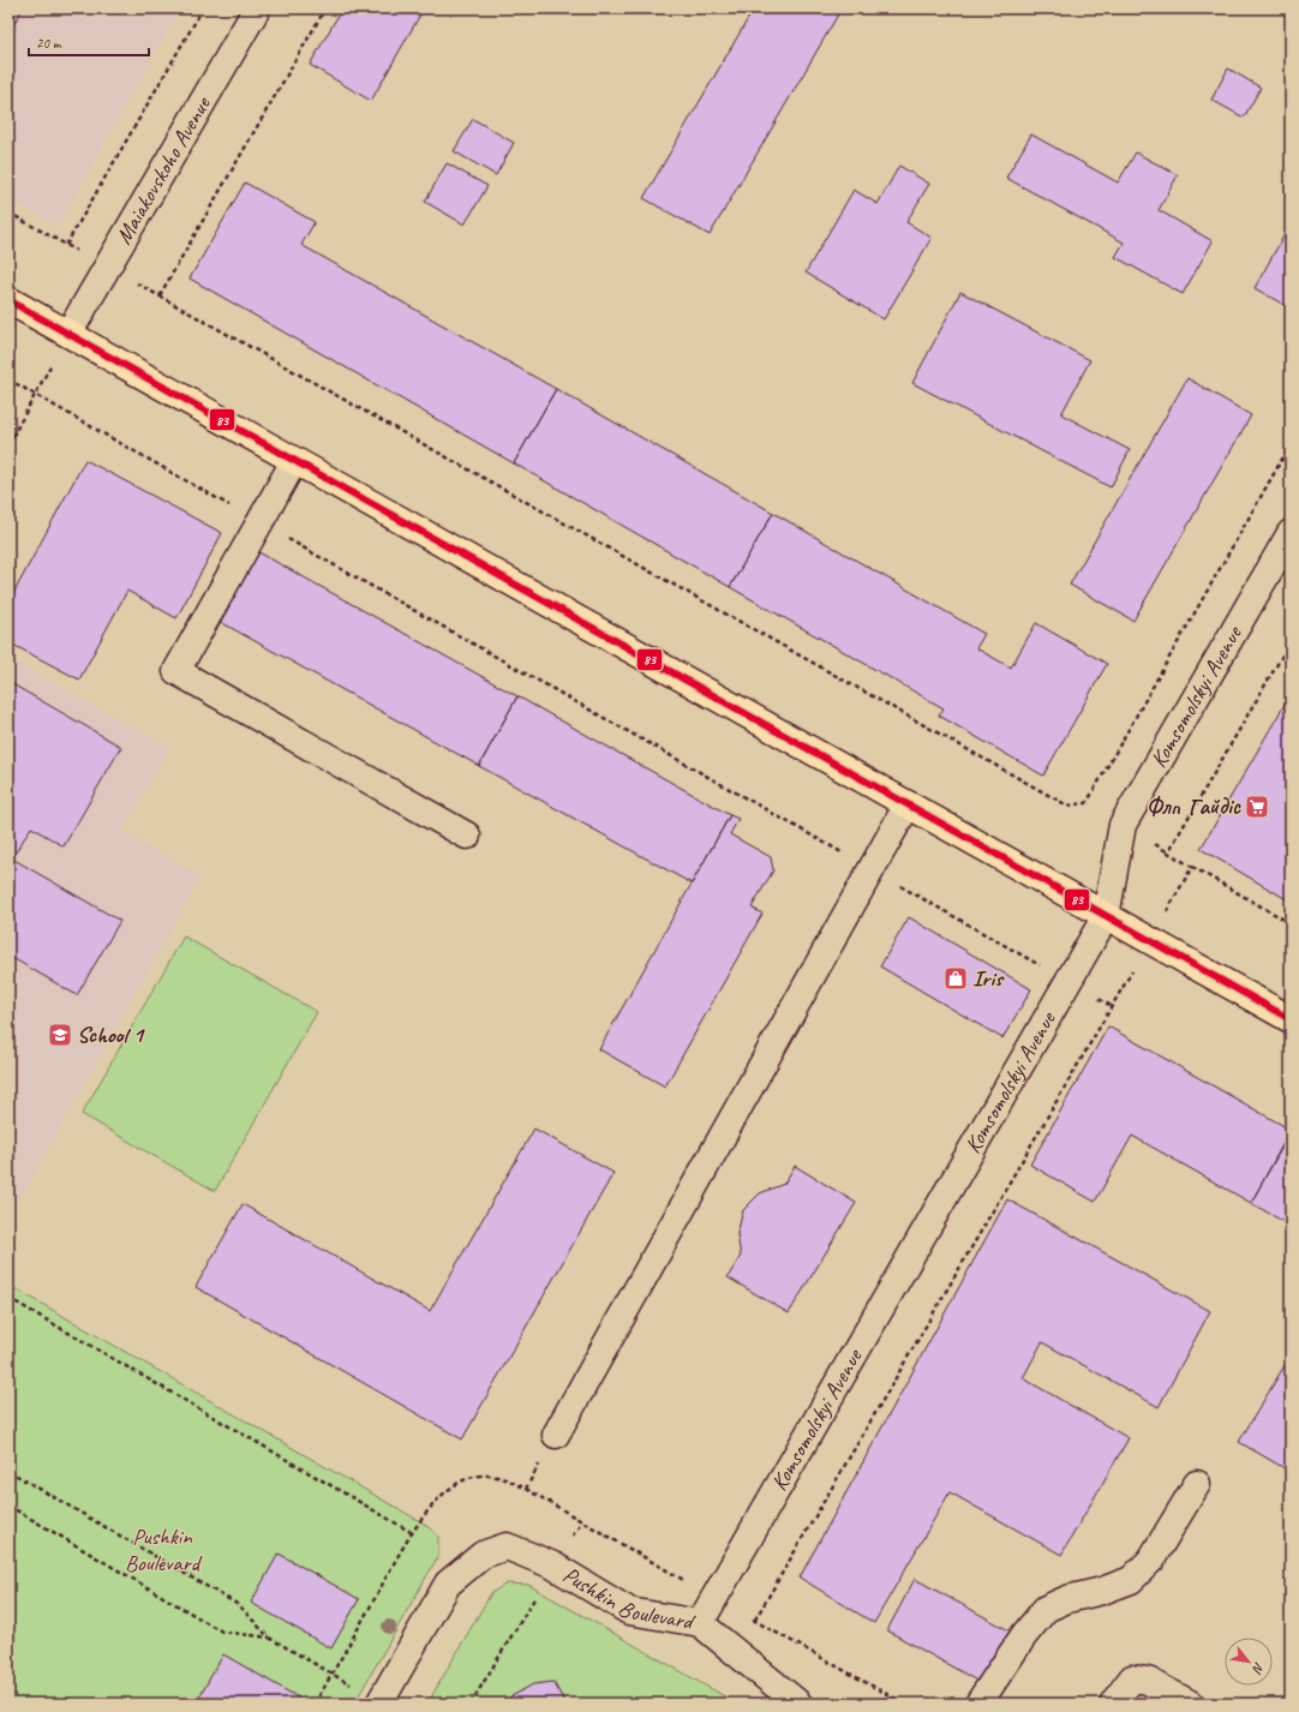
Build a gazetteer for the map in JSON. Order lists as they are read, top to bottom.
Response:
{
  "streets": {
    "street": ["Maiakovskoho Avenue", "Komsomolskyi Avenue", "Pushkin Boulevard"]
  },
  "crossings": [
    ["Komsomolskyi Avenue", "Pushkin Boulevard"]
  ],
  "parks": ["Pushkin Boulevard"],
  "places": {
    "supermarket": ["Флп Гайдіс"],
    "shop": ["Iris"],
    "school or university": ["School 1"]
  },
  "lines": ["transit line 83"],
  "scale_bar": "20 m",
  "north": "bottom right"
}
